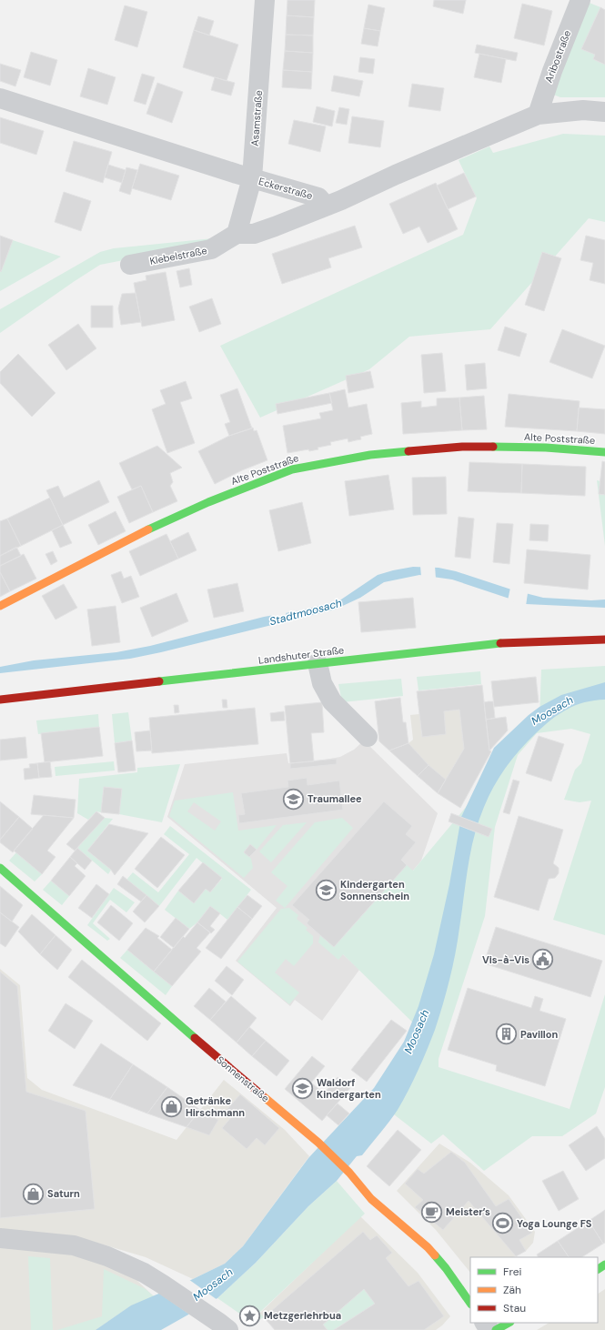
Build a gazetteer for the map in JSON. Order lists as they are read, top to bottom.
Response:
{
  "streets": {
    "street": [
      "Aribostraße",
      "Asamstraße",
      "Eckerstraße",
      "Klebelstraße",
      "Alte Poststraße",
      "Landshuter Straße",
      "Sonnenstraße"
    ]
  },
  "crossings": [
    ["Asamstraße", "Eckerstraße"],
    ["Asamstraße", "Klebelstraße"]
  ],
  "water": ["Stadtmoosach", "Moosach"],
  "places": {
    "school or university": ["Traumallee", "Kindergarten Sonnenschein", "Waldorf Kindergarten"],
    "public building": ["Vis-à-Vis"],
    "building": ["Pavillon"],
    "shop": ["Getränke Hirschmann", "Saturn"],
    "cafe": ["Meister’s"],
    "sports": ["Yoga Lounge FS"],
    "place": ["Metzgerlehrbua"]
  },
  "legend": ["Frei", "Zäh", "Stau"]
}
